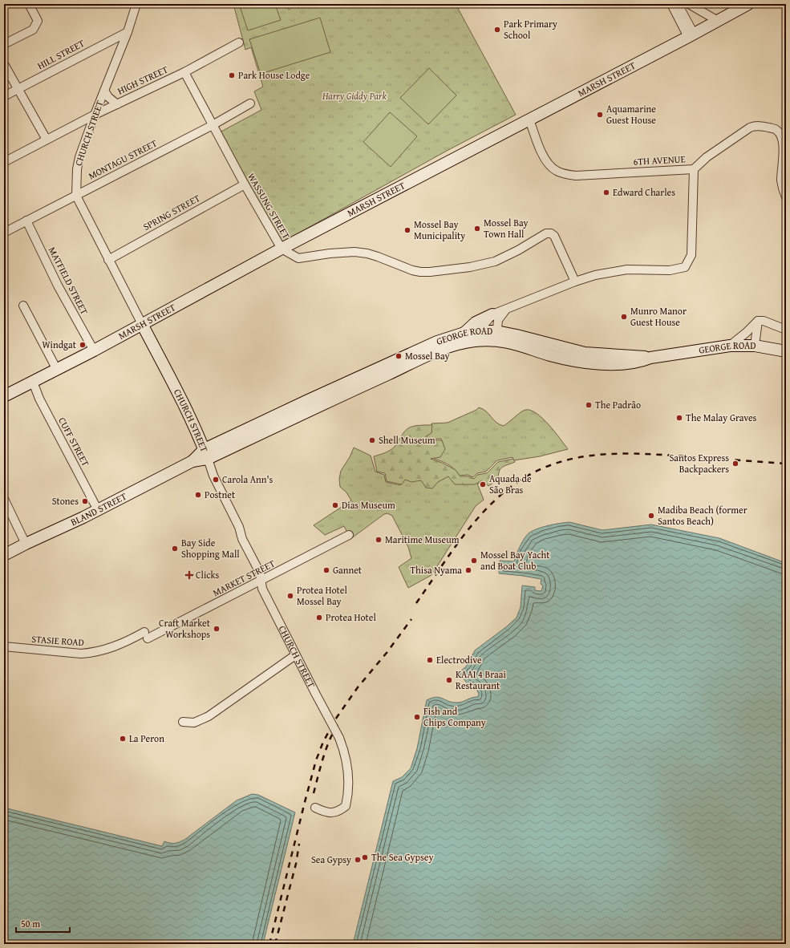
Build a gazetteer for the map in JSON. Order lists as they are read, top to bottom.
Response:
{
  "streets": {
    "street": [
      "HILL STREET",
      "MARSH STREET",
      "HIGH STREET",
      "CHURCH STREET",
      "MONTAGU STREET",
      "6TH AVENUE",
      "WASSUNG STREET",
      "SPRING STREET",
      "MATFIELD STREET",
      "GEORGE ROAD",
      "CUFF STREET",
      "BLAND STREET",
      "MARKET STREET",
      "STASIE ROAD"
    ]
  },
  "crossings": [
    ["HILL STREET", "CHURCH STREET"],
    ["MARSH STREET", "CHURCH STREET"],
    ["MARSH STREET", "6TH AVENUE"],
    ["MARSH STREET", "WASSUNG STREET"],
    ["MARSH STREET", "MATFIELD STREET"],
    ["MARSH STREET", "CUFF STREET"],
    ["HIGH STREET", "CHURCH STREET"],
    ["HIGH STREET", "WASSUNG STREET"],
    ["CHURCH STREET", "MONTAGU STREET"],
    ["CHURCH STREET", "SPRING STREET"],
    ["CHURCH STREET", "GEORGE ROAD"],
    ["CHURCH STREET", "BLAND STREET"],
    ["CHURCH STREET", "MARKET STREET"],
    ["MONTAGU STREET", "WASSUNG STREET"],
    ["MONTAGU STREET", "MATFIELD STREET"],
    ["WASSUNG STREET", "SPRING STREET"],
    ["GEORGE ROAD", "BLAND STREET"],
    ["CUFF STREET", "BLAND STREET"],
    ["MARKET STREET", "STASIE ROAD"]
  ],
  "parks": ["Harry Giddy Park"],
  "places": {
    "other": [
      "Park Primary School",
      "Park House Lodge",
      "Aquamarine Guest House",
      "Edward Charles",
      "Mossel Bay Town Hall",
      "Mossel Bay Municipality",
      "Munro Manor Guest House",
      "Windgat",
      "Mossel Bay",
      "The Padrão",
      "The Malay Graves",
      "Shell Museum",
      "Santos Express Backpackers",
      "Carola Ann's",
      "Aquada de São Bras",
      "Postnet",
      "Stones",
      "Dias Museum",
      "Madiba Beach (former Santos Beach)",
      "Maritime Museum",
      "Bay Side Shopping Mall",
      "Mossel Bay Yacht and Boat Club",
      "Gannet",
      "Thisa Nyama",
      "Protea Hotel Mossel Bay",
      "Protea Hotel",
      "Craft Market Workshops",
      "Electrodive",
      "KAAI 4 Braai Restaurant",
      "Fish and Chips Company",
      "La Peron",
      "The Sea Gypsey",
      "Sea Gypsy"
    ],
    "health": ["Clicks"]
  },
  "scale_bar": "50 m"
}
